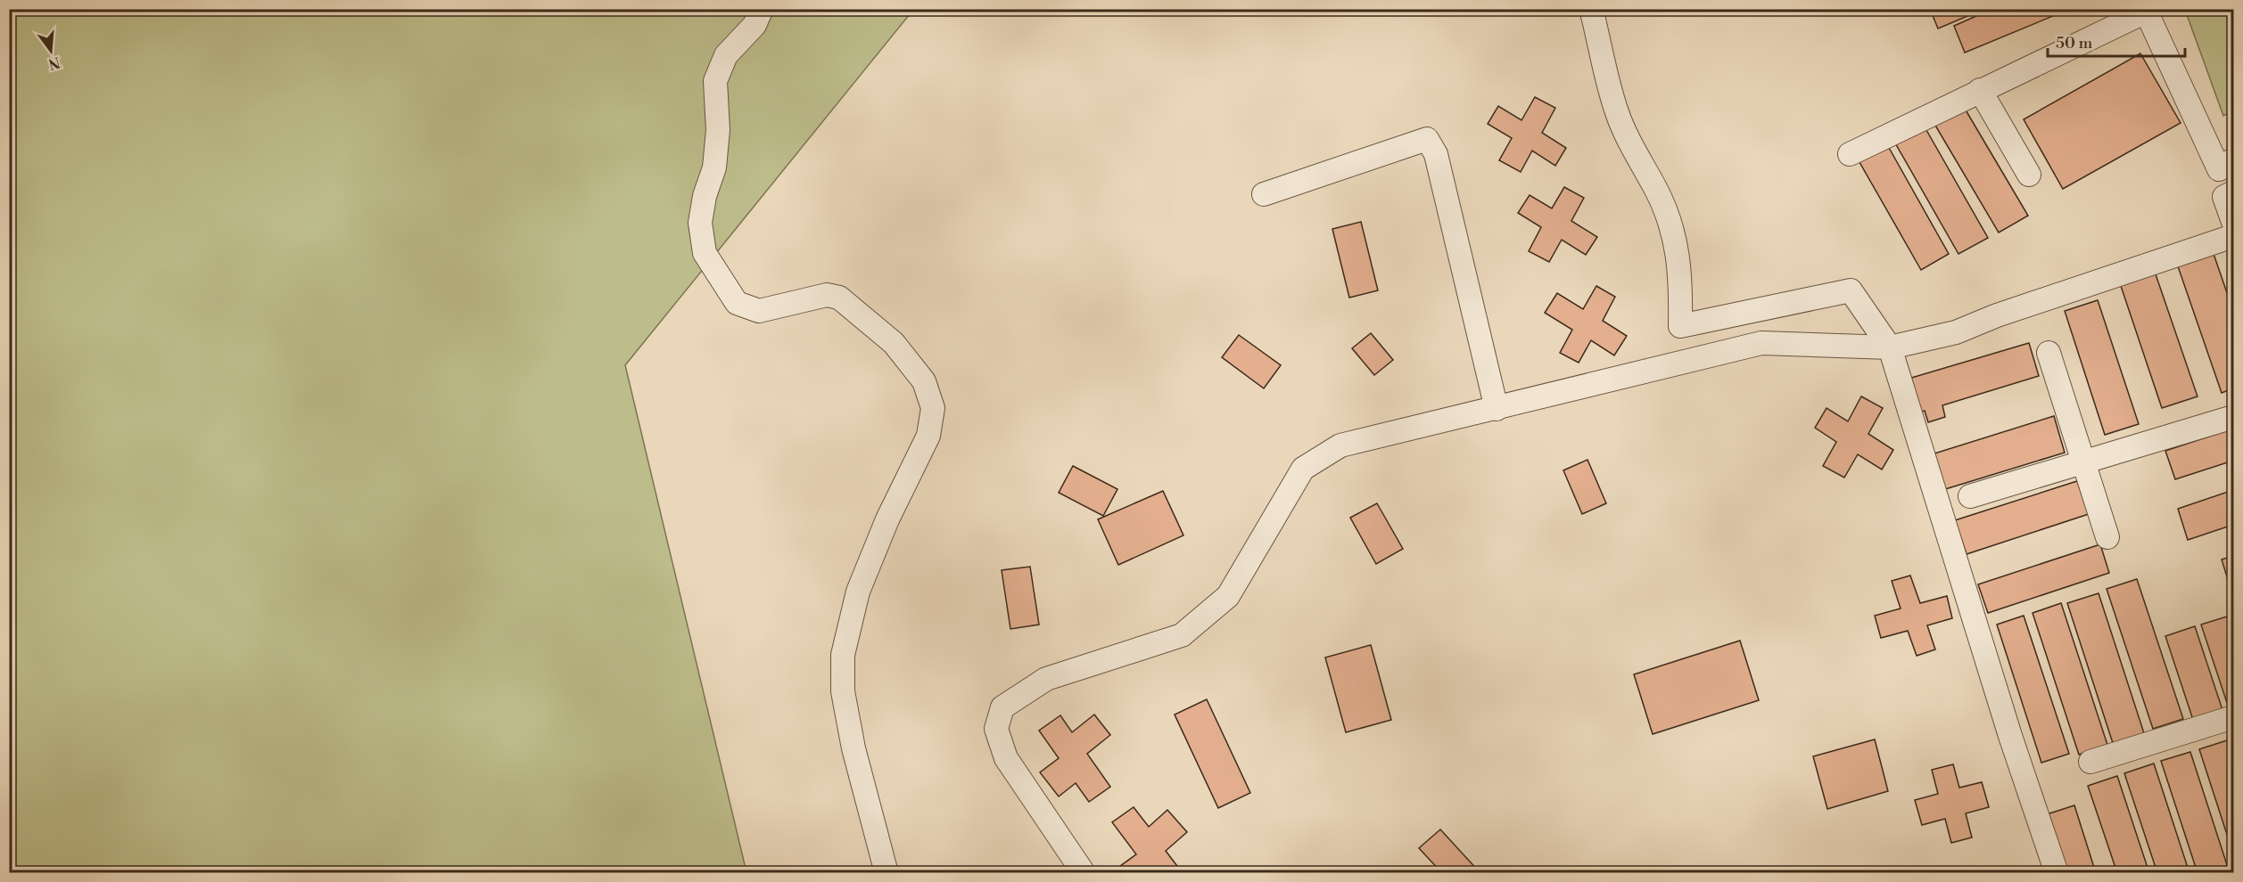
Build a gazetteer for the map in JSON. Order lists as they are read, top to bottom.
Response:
{
  "scale_bar": "50 m",
  "north": "bottom"
}
